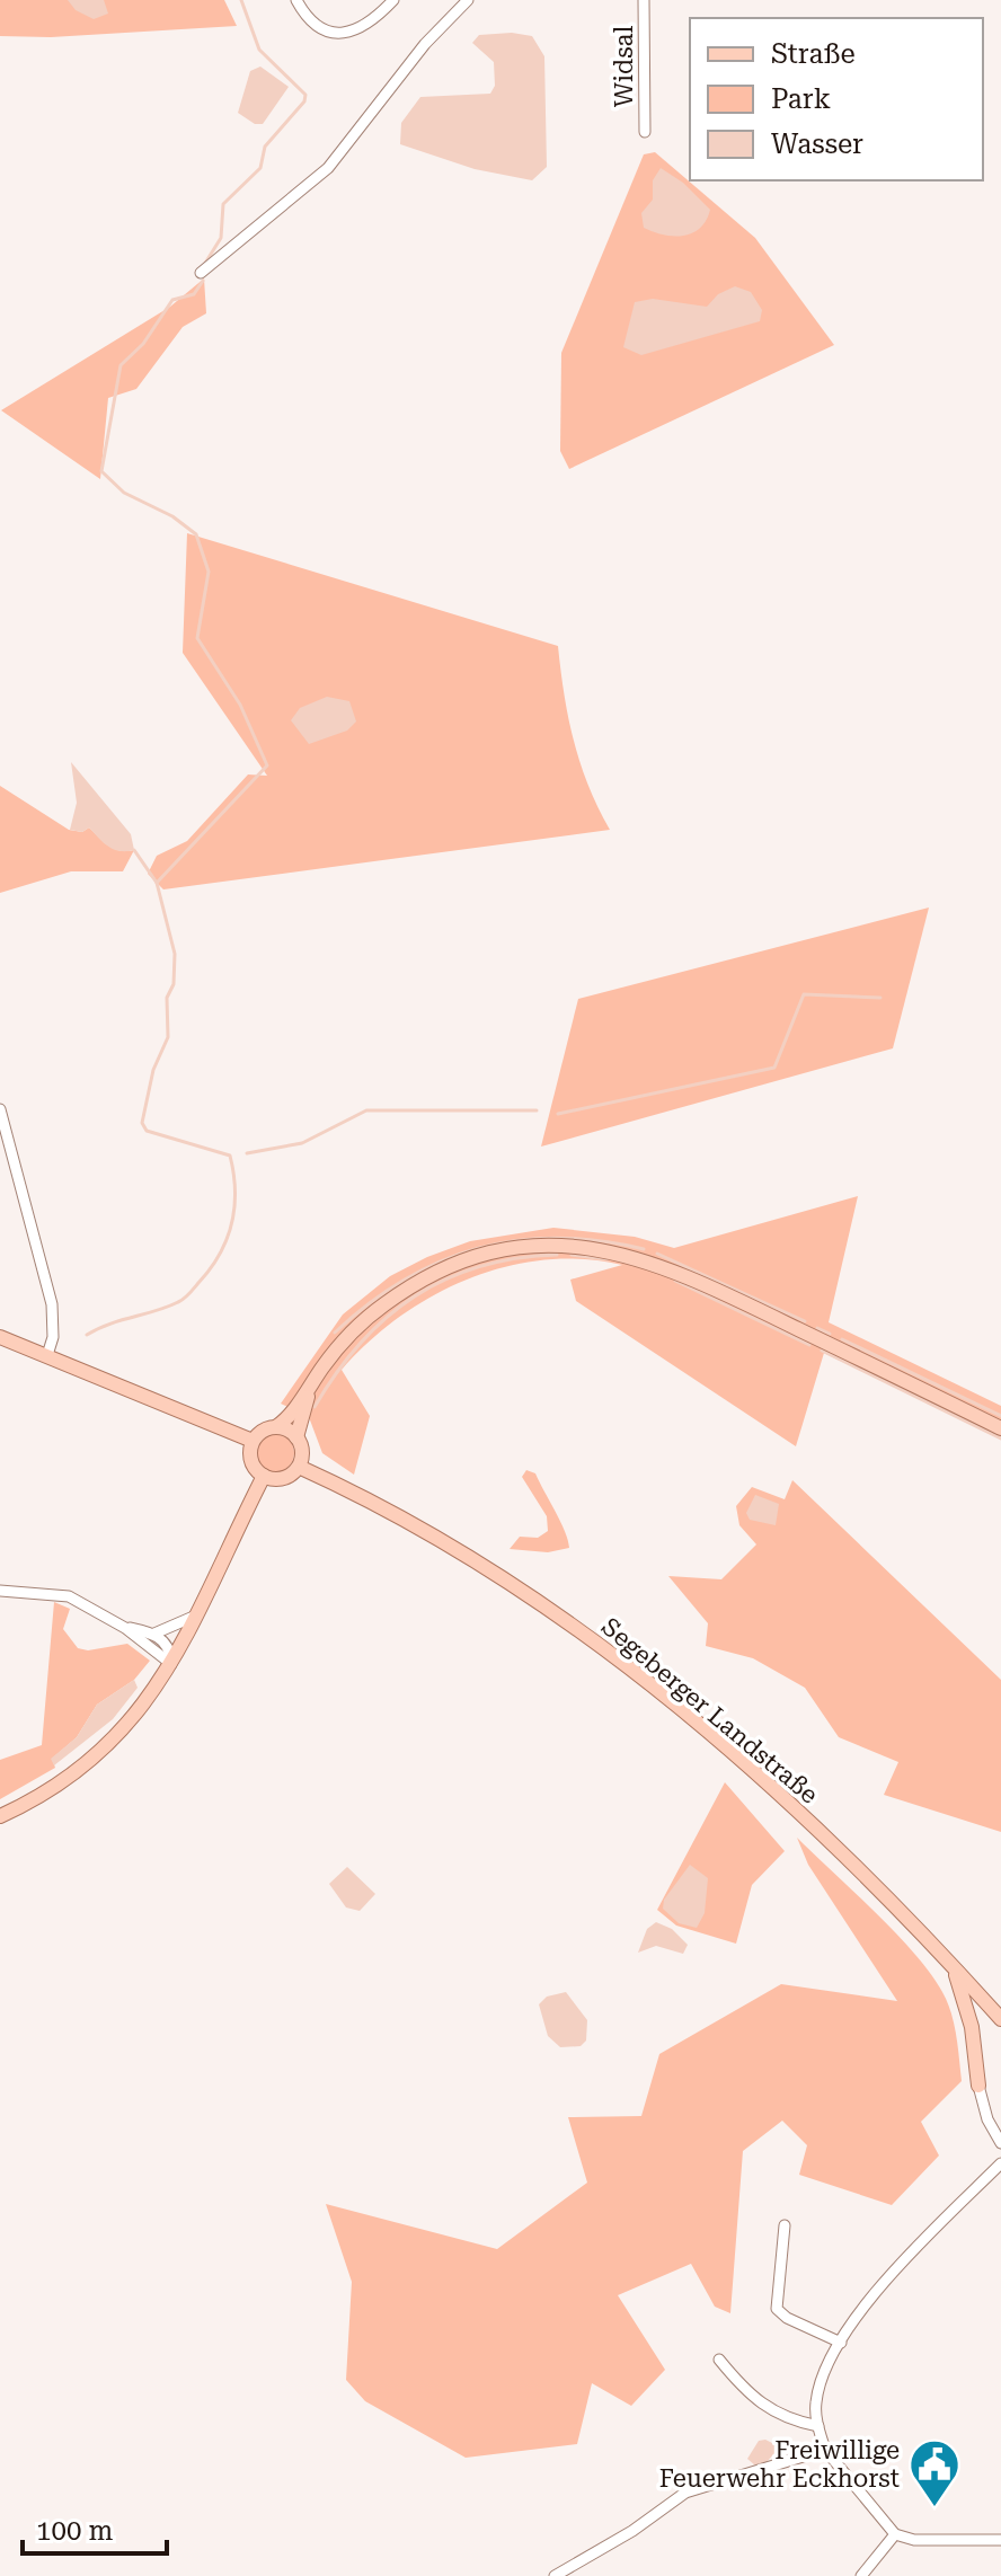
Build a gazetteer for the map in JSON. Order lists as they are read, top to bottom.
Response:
{
  "streets": {
    "main road": ["Segeberger Landstraße"],
    "street": ["Widsal"]
  },
  "places": {
    "public building": ["Freiwillige Feuerwehr Eckhorst"]
  },
  "legend": ["Straße", "Park", "Wasser"],
  "scale_bar": "100 m"
}
